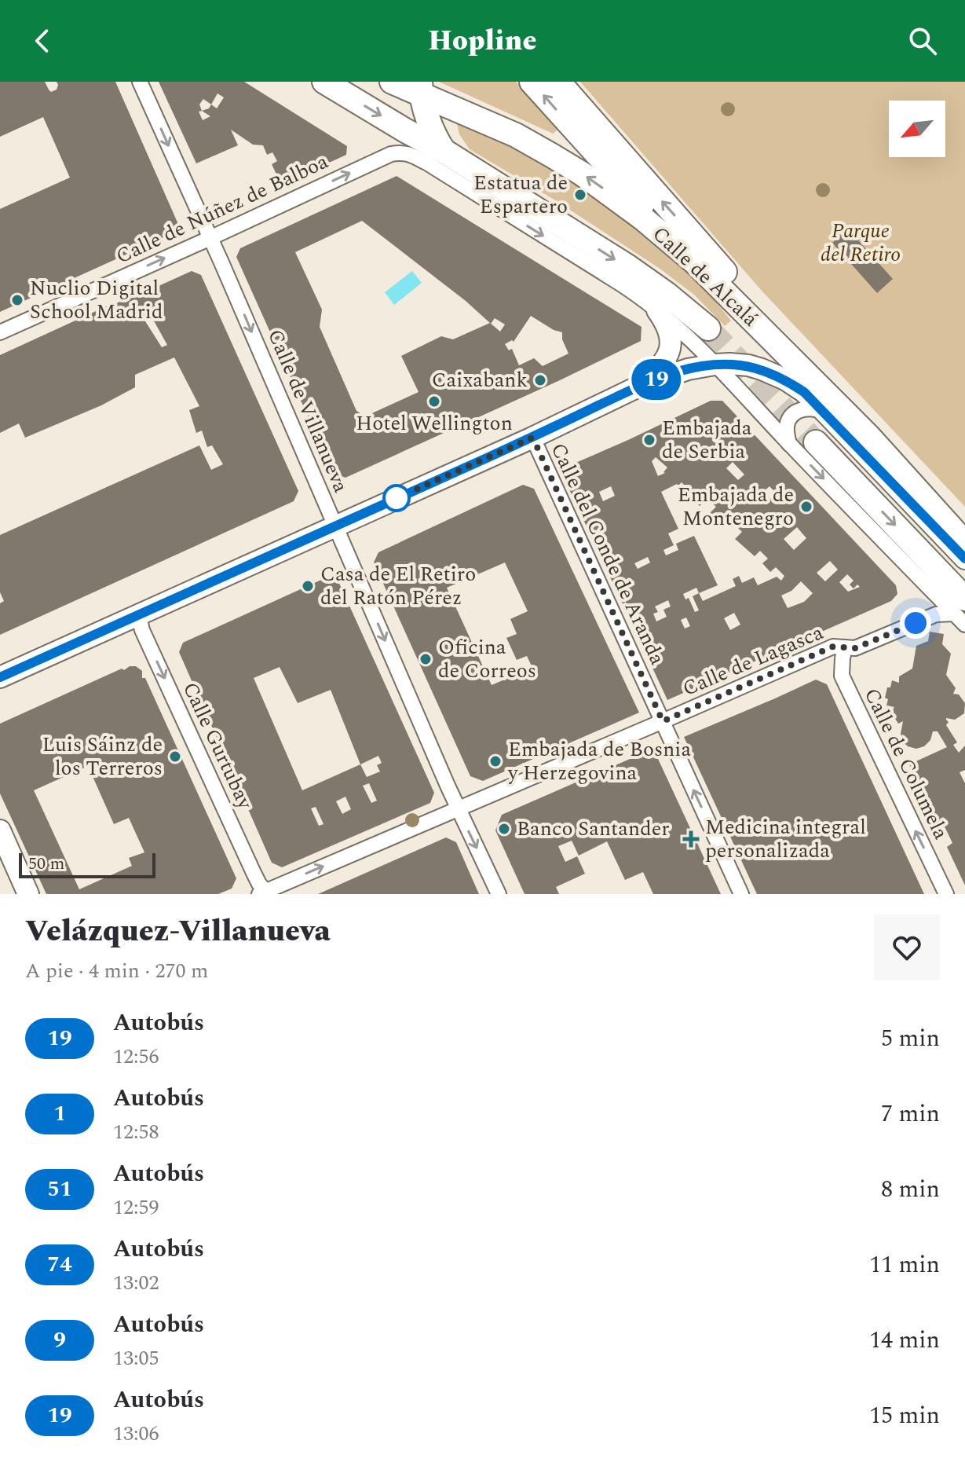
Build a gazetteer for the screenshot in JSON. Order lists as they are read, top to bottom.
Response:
{
  "streets": {
    "main road": ["Calle de Alcalá"],
    "street": [
      "Calle de Núñez de Balboa",
      "Calle de Villanueva",
      "Calle del Conde de Aranda",
      "Calle de Lagasca",
      "Calle Gurtubay",
      "Calle de Columela"
    ]
  },
  "crossings": [
    ["Calle de Núñez de Balboa", "Calle de Alcalá"],
    ["Calle de Núñez de Balboa", "Calle de Villanueva"],
    ["Calle de Alcalá", "Calle de Lagasca"],
    ["Calle de Villanueva", "Calle de Lagasca"],
    ["Calle del Conde de Aranda", "Calle de Lagasca"],
    ["Calle de Lagasca", "Calle Gurtubay"],
    ["Calle de Lagasca", "Calle de Columela"]
  ],
  "one_way": [
    "Calle de Núñez de Balboa",
    "Calle de Villanueva",
    "Calle del Conde de Aranda",
    "Calle Gurtubay",
    "Calle de Columela"
  ],
  "parks": ["Parque del Retiro"],
  "places": {
    "other": [
      "Estatua de Espartero",
      "Nuclio Digital School Madrid",
      "Caixabank",
      "Hotel Wellington",
      "Embajada de Serbia",
      "Embajada de Montenegro",
      "Casa de El Retiro del Ratón Pérez",
      "Oficina de Correos",
      "Luis Sáinz de los Terreros",
      "Embajada de Bosnia y Herzegovina",
      "Banco Santander"
    ],
    "health": ["Medicina integral personalizada"]
  },
  "lines": ["bus line 19"],
  "scale_bar": "50 m",
  "north": "bottom left",
  "page": {
    "header": "Hopline",
    "on_map": "19",
    "scale": "50 m",
    "heading": ["Velázquez-Villanueva", "A pie · 4 min · 270 m"],
    "list": [
      {
        "mark": "19",
        "name": "Autobús",
        "note": "12:56",
        "value": "5 min"
      },
      {
        "mark": "1",
        "name": "Autobús",
        "note": "12:58",
        "value": "7 min"
      },
      {
        "mark": "51",
        "name": "Autobús",
        "note": "12:59",
        "value": "8 min"
      },
      {
        "mark": "74",
        "name": "Autobús",
        "note": "13:02",
        "value": "11 min"
      },
      {
        "mark": "9",
        "name": "Autobús",
        "note": "13:05",
        "value": "14 min"
      },
      {
        "mark": "19",
        "name": "Autobús",
        "note": "13:06",
        "value": "15 min"
      }
    ]
  }
}
